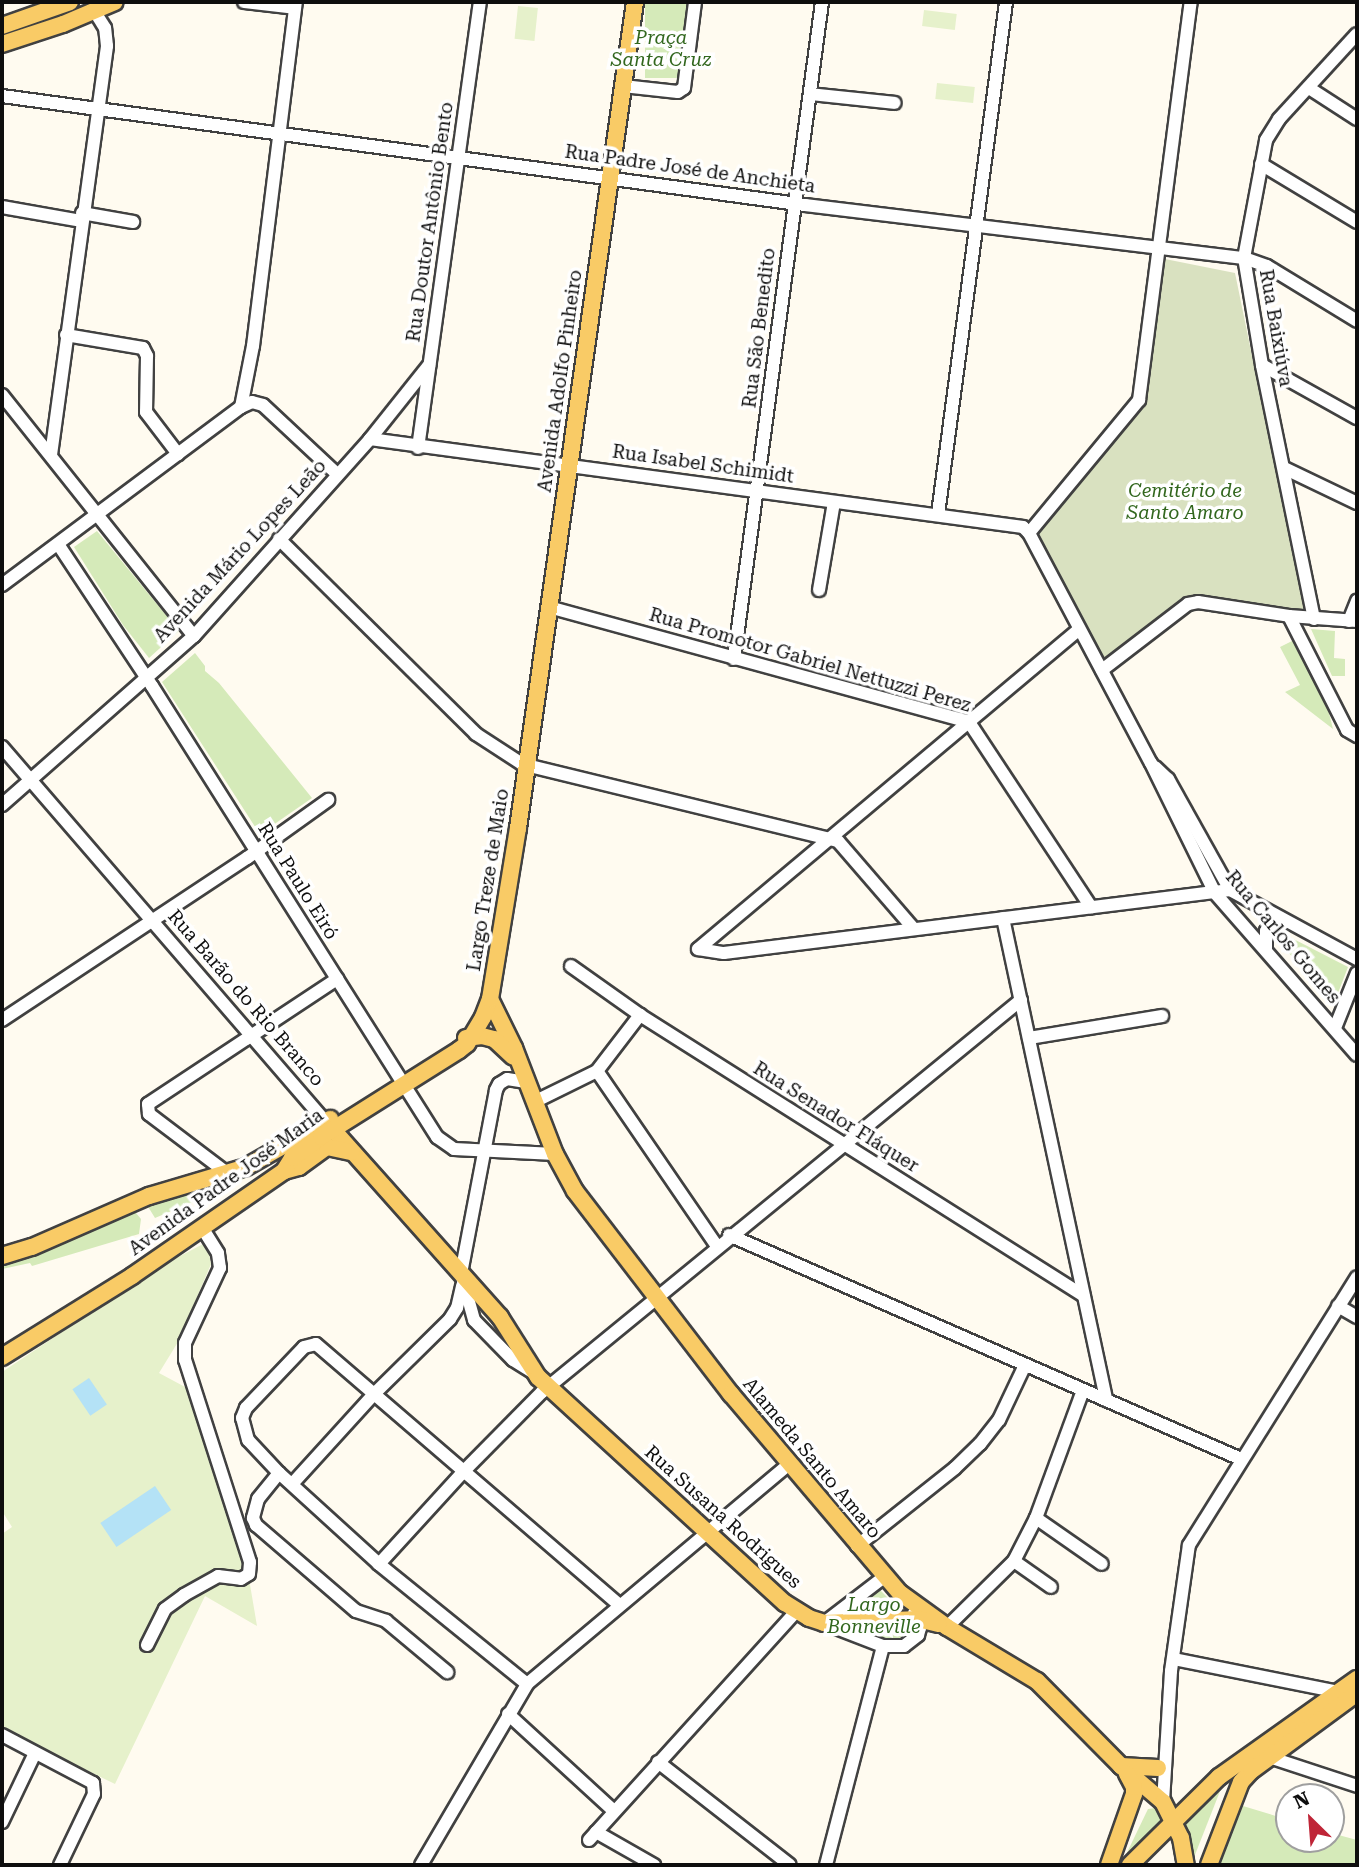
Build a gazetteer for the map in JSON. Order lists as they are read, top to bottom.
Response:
{
  "streets": {
    "main road": [
      "Avenida Adolfo Pinheiro",
      "Largo Treze de Maio",
      "Rua Barão do Rio Branco",
      "Avenida Padre José Maria",
      "Alameda Santo Amaro",
      "Rua Susana Rodrigues"
    ],
    "street": [
      "Rua Padre José de Anchieta",
      "Rua Doutor Antônio Bento",
      "Rua São Benedito",
      "Rua Baixiúva",
      "Rua Isabel Schimidt",
      "Avenida Mário Lopes Leão",
      "Rua Promotor Gabriel Nettuzzi Perez",
      "Rua Paulo Eiró",
      "Rua Carlos Gomes",
      "Rua Senador Fláquer"
    ]
  },
  "crossings": [
    ["Rua Padre José de Anchieta", "Rua Doutor Antônio Bento"],
    ["Rua Padre José de Anchieta", "Rua São Benedito"],
    ["Rua Padre José de Anchieta", "Rua Baixiúva"],
    ["Rua Padre José de Anchieta", "Avenida Adolfo Pinheiro"],
    ["Rua Doutor Antônio Bento", "Rua Isabel Schimidt"],
    ["Rua Doutor Antônio Bento", "Avenida Mário Lopes Leão"],
    ["Rua São Benedito", "Rua Isabel Schimidt"],
    ["Rua São Benedito", "Rua Promotor Gabriel Nettuzzi Perez"],
    ["Avenida Adolfo Pinheiro", "Rua Isabel Schimidt"],
    ["Avenida Adolfo Pinheiro", "Rua Promotor Gabriel Nettuzzi Perez"],
    ["Avenida Adolfo Pinheiro", "Largo Treze de Maio"],
    ["Rua Isabel Schimidt", "Avenida Mário Lopes Leão"],
    ["Rua Isabel Schimidt", "Rua Carlos Gomes"],
    ["Avenida Mário Lopes Leão", "Rua Paulo Eiró"],
    ["Avenida Mário Lopes Leão", "Rua Barão do Rio Branco"],
    ["Largo Treze de Maio", "Alameda Santo Amaro"],
    ["Rua Paulo Eiró", "Avenida Padre José Maria"],
    ["Rua Paulo Eiró", "Alameda Santo Amaro"],
    ["Rua Barão do Rio Branco", "Avenida Padre José Maria"],
    ["Rua Barão do Rio Branco", "Rua Susana Rodrigues"],
    ["Alameda Santo Amaro", "Rua Susana Rodrigues"]
  ],
  "parks": ["Praça Santa Cruz", "Cemitério de Santo Amaro", "Largo Bonneville"],
  "north": "top left"
}
